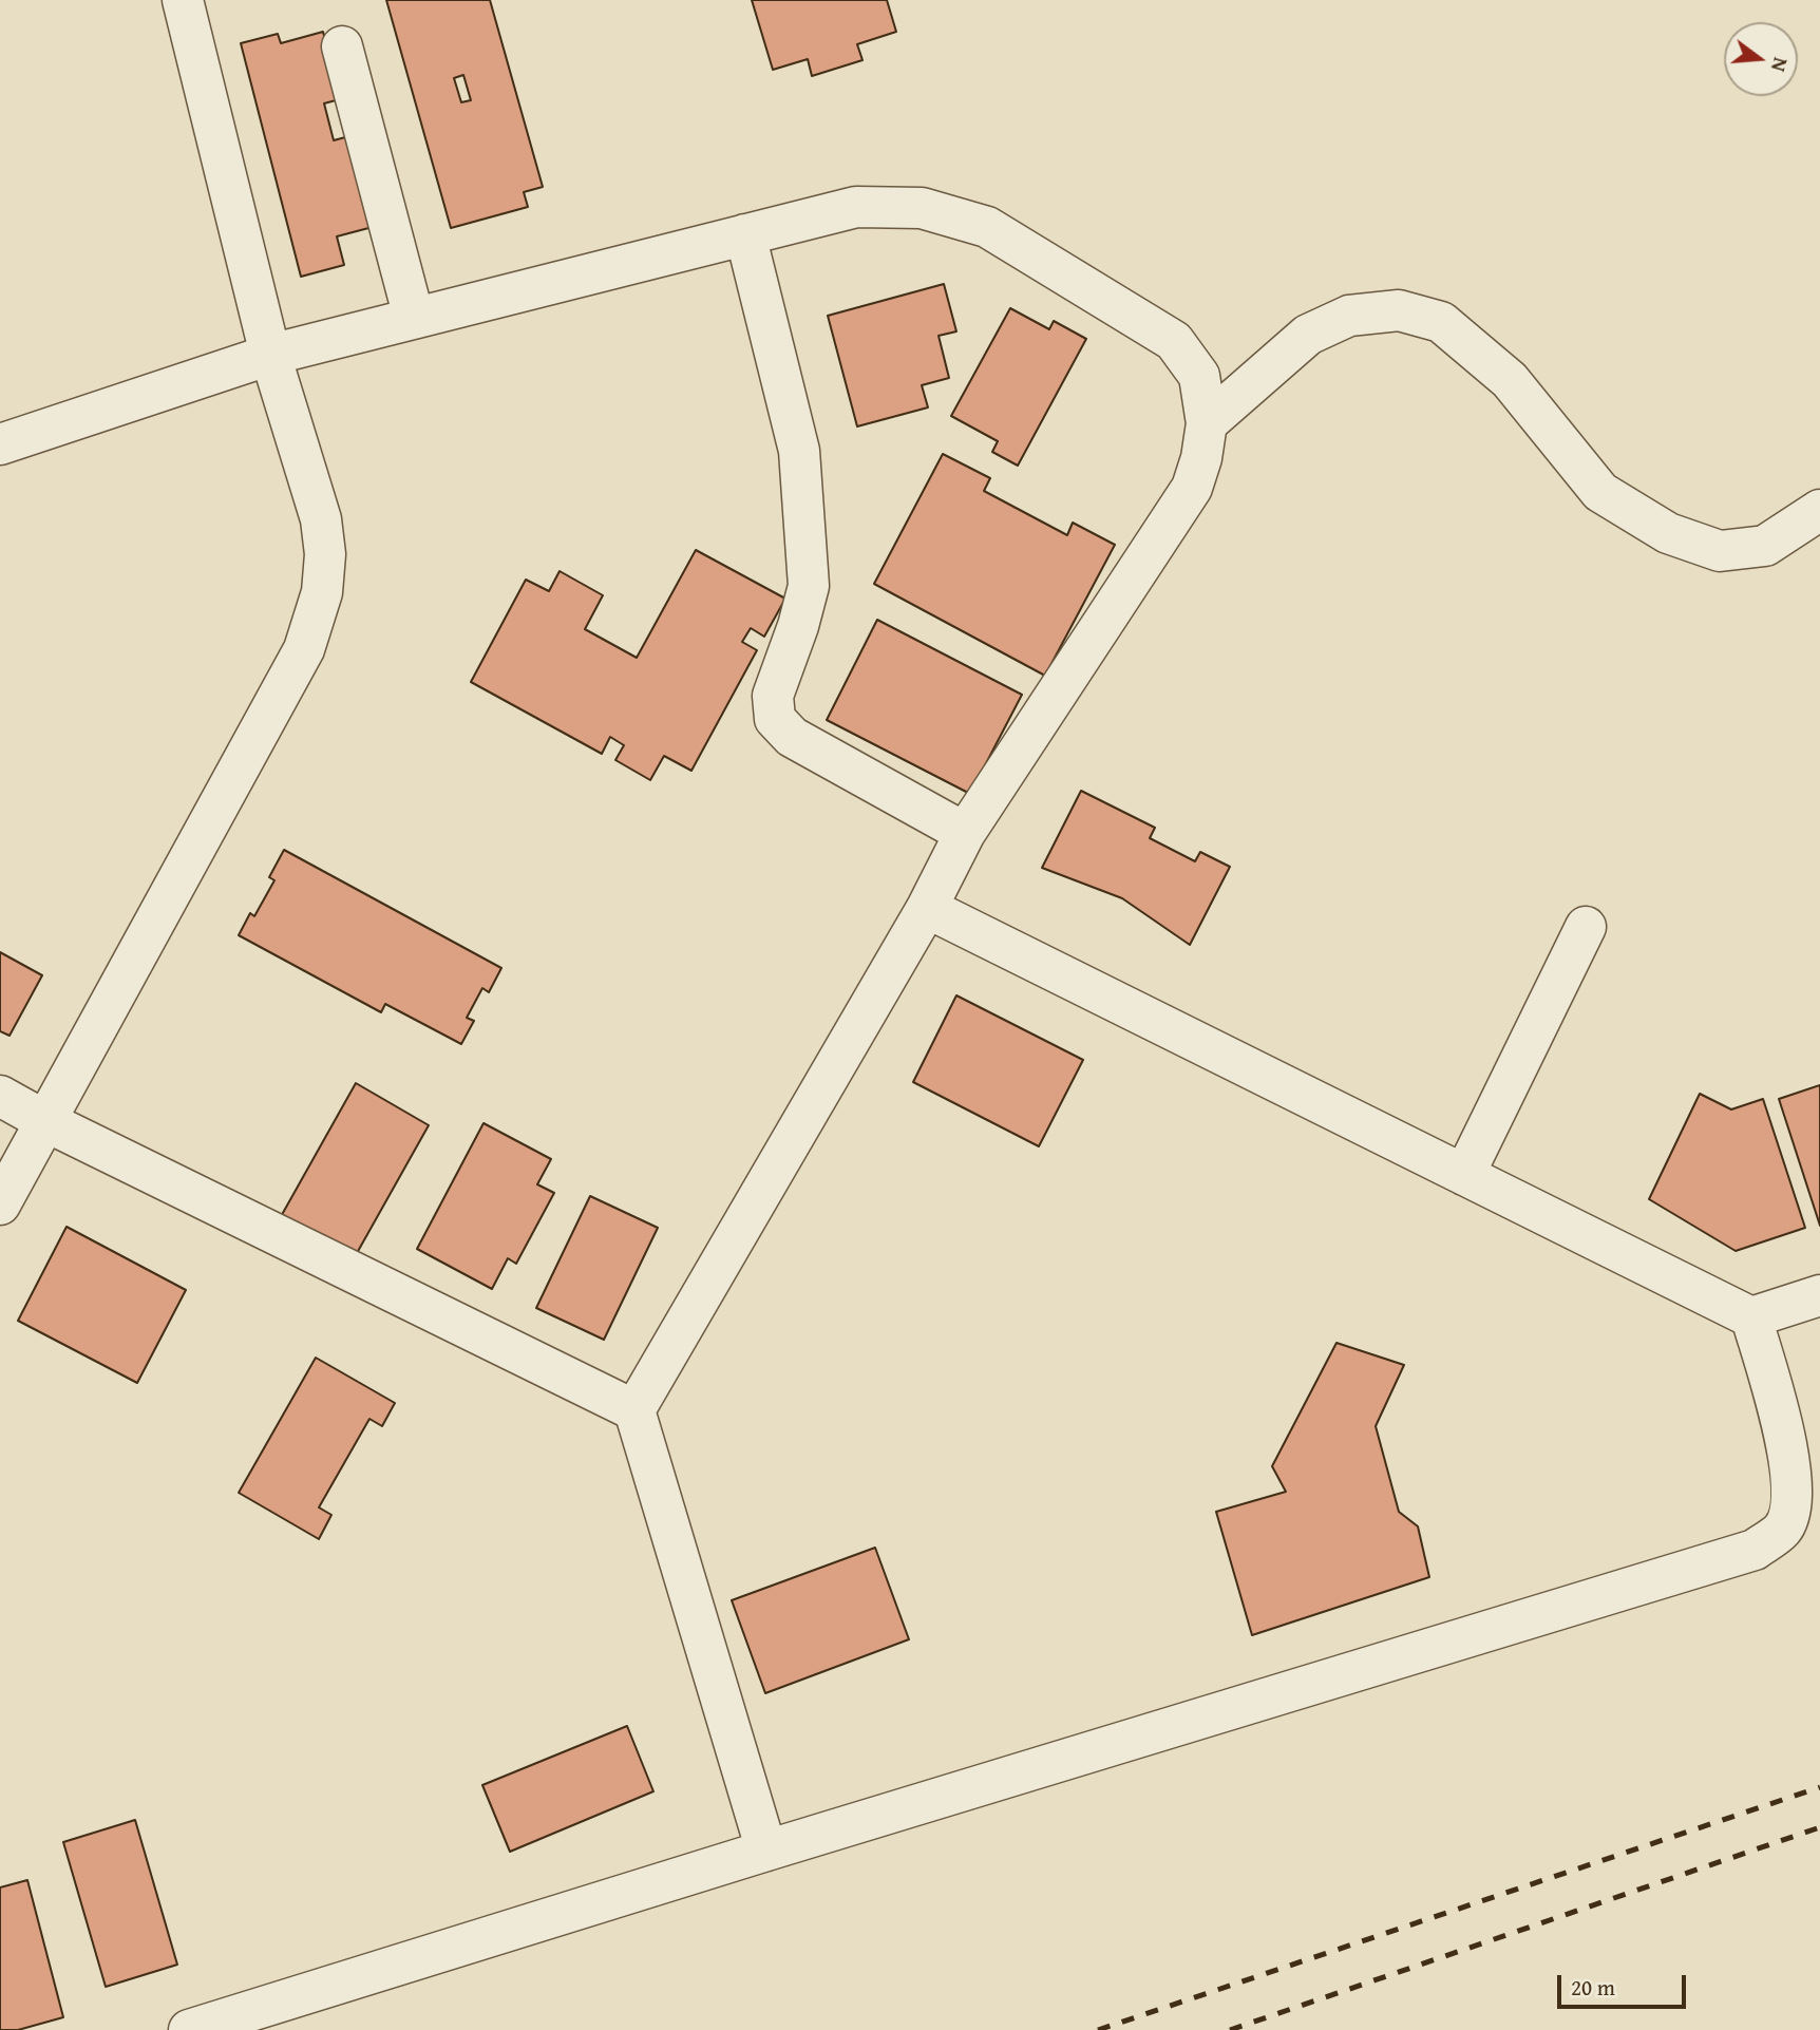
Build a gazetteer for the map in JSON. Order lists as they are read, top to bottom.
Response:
{
  "scale_bar": "20 m",
  "north": "right"
}
